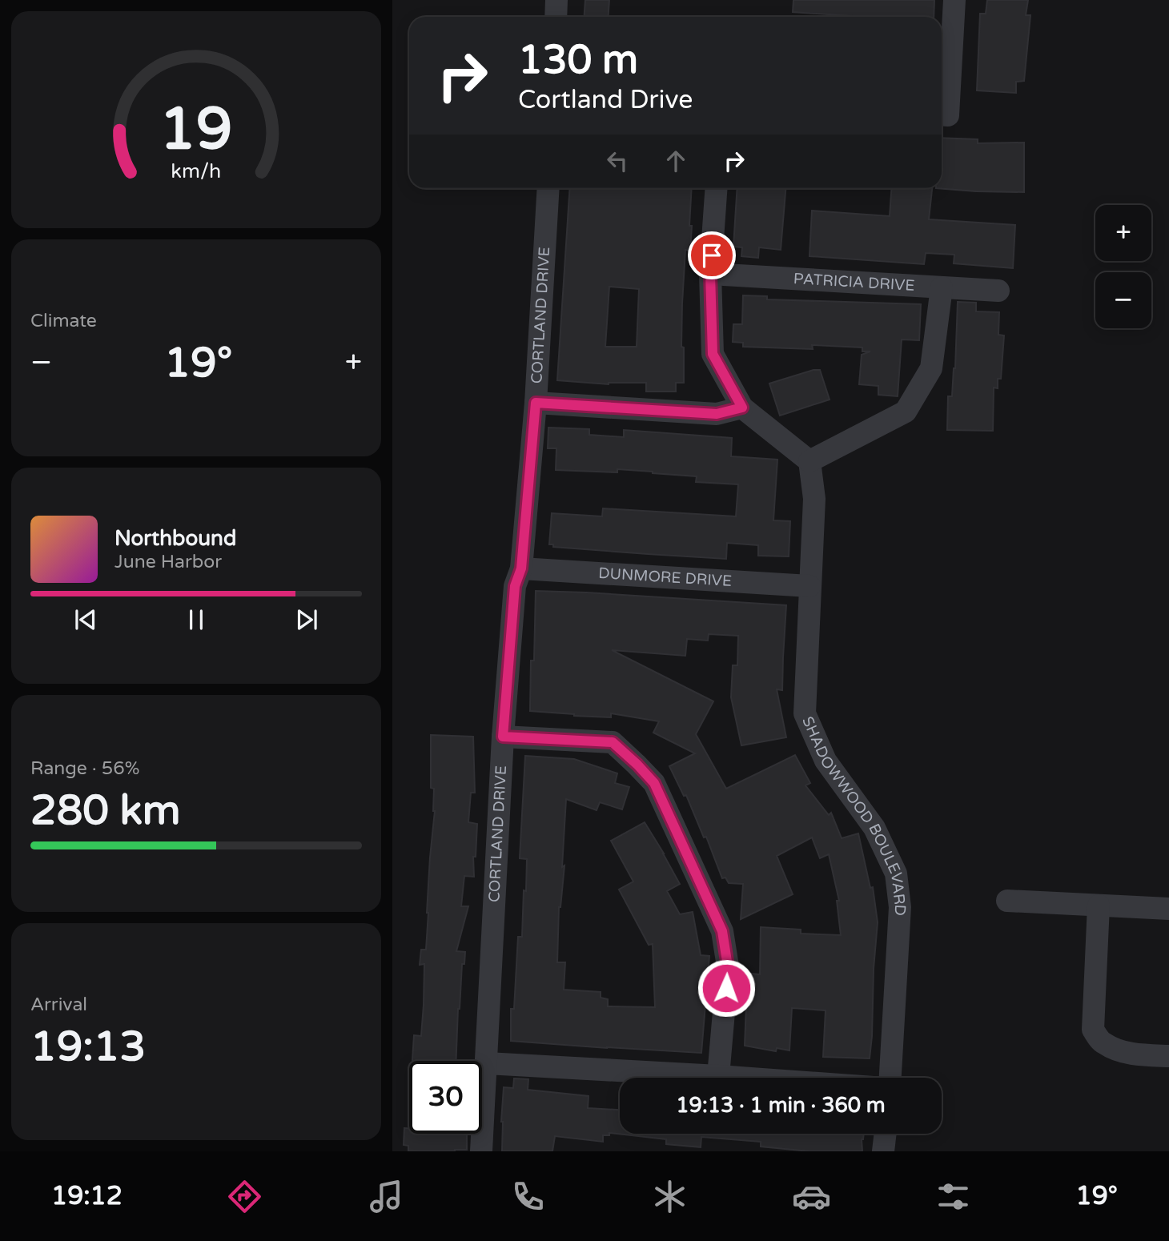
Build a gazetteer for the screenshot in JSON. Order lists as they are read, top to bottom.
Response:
{
  "streets": {
    "street": [
      "PATRICIA DRIVE",
      "CORTLAND DRIVE",
      "DUNMORE DRIVE",
      "SHADOWWOOD BOULEVARD"
    ]
  },
  "crossings": [
    ["CORTLAND DRIVE", "DUNMORE DRIVE"],
    ["DUNMORE DRIVE", "SHADOWWOOD BOULEVARD"]
  ],
  "page": {
    "turn": ["130 m", "Cortland Drive"],
    "map_buttons": ["+", "−"],
    "tile": [
      "Climate",
      ["Range · 56%", "280 km"],
      ["Arrival", "19:13"]
    ],
    "heat": ["−", "19°", "+"],
    "song": ["Northbound", "June Harbor"],
    "limit": "30",
    "trip": "19:13 · 1 min · 360 m",
    "tabs": ["19:12", "19°"],
    "gauge": ["19", "km/h"]
  }
}
